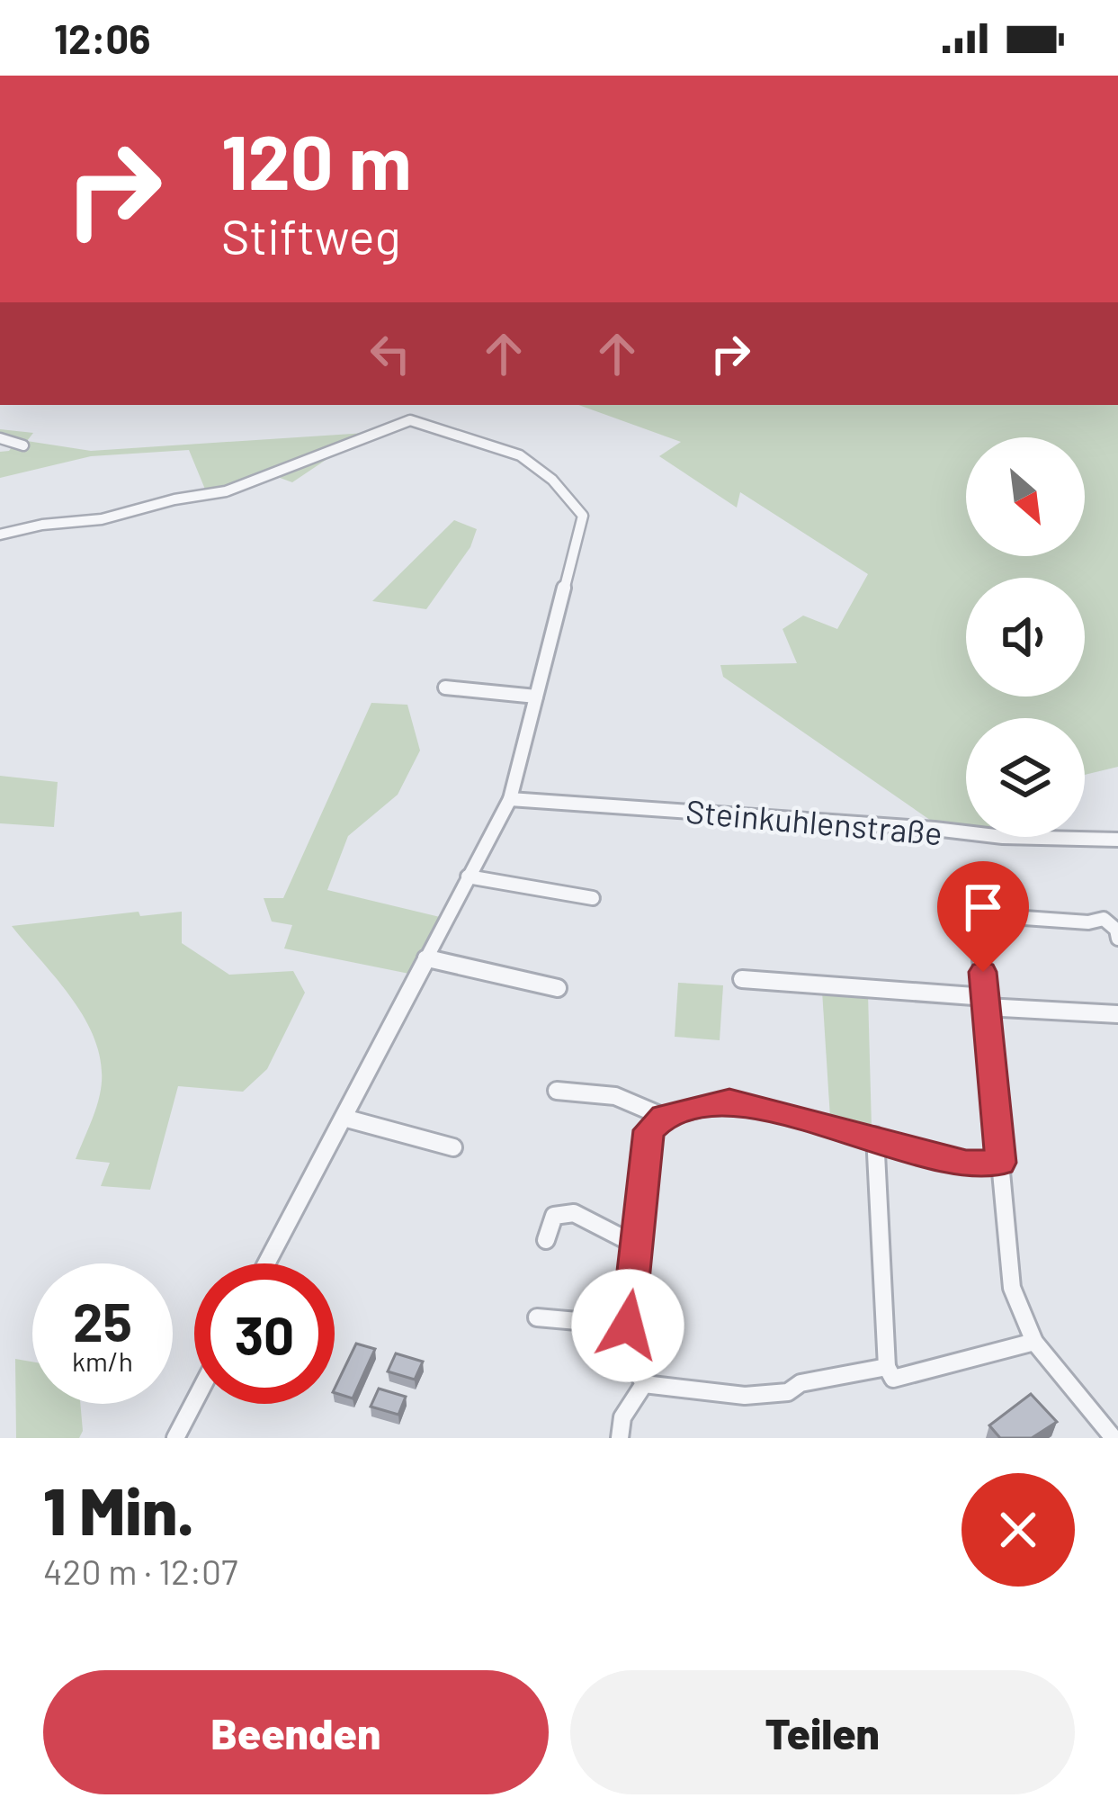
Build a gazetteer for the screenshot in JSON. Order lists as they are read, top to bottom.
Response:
{
  "streets": {
    "street": ["Steinkuhlenstraße"]
  },
  "north": "bottom right",
  "page": {
    "status": "12:06",
    "turn": ["120 m", "Stiftweg"],
    "speed": "25 km/h",
    "limit": "30",
    "heading": ["1 Min.", "420 m · 12:07"],
    "buttons": ["Beenden", "Teilen"]
  }
}
